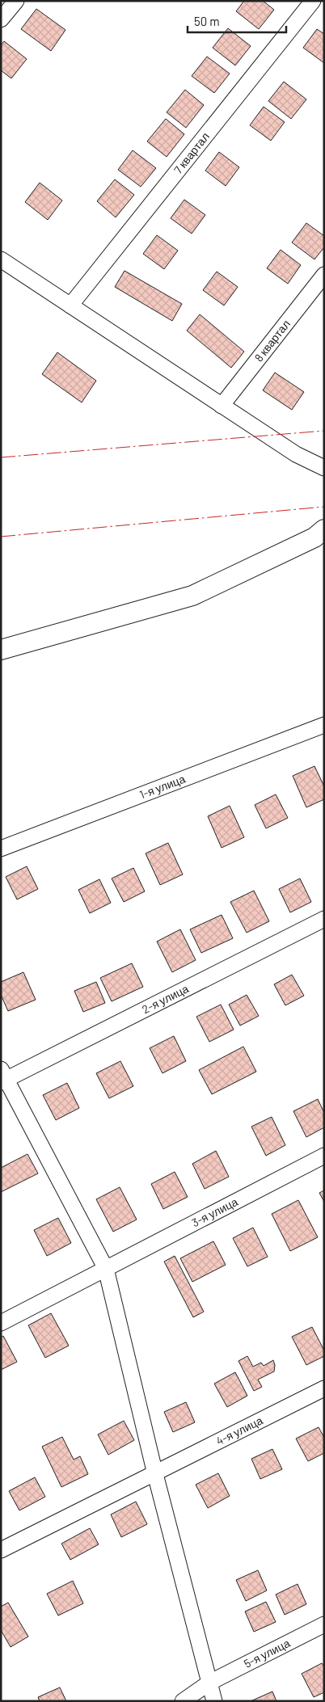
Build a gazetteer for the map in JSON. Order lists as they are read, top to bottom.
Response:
{
  "streets": {
    "street": [
      "7 квартал",
      "8 квартал",
      "1-я улица",
      "2-я улица",
      "3-я улица",
      "4-я улица",
      "5-я улица"
    ]
  },
  "scale_bar": "50 m"
}
